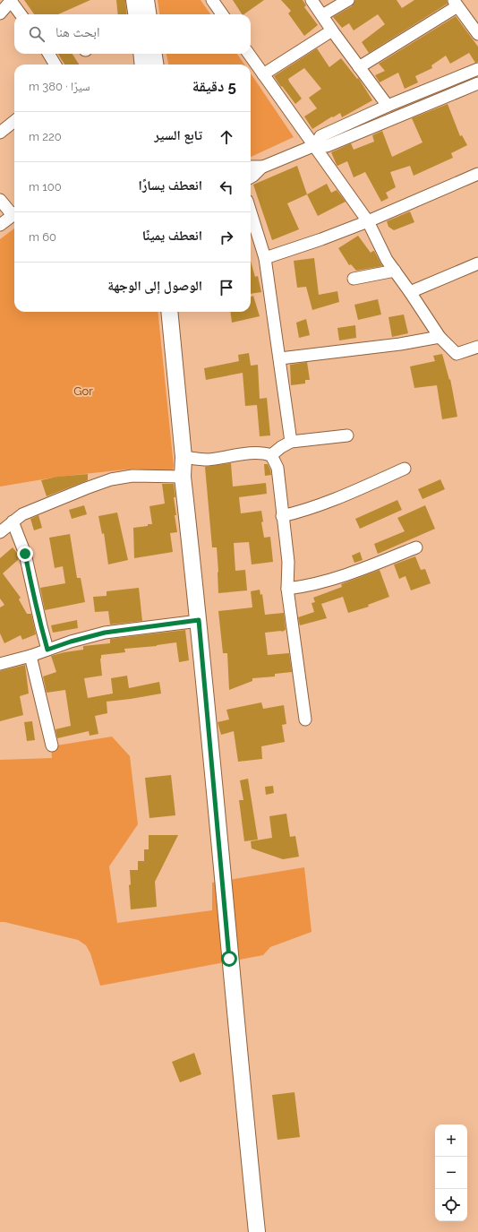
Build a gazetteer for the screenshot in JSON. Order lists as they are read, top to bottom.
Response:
{
  "parks": ["Gor"],
  "page": {
    "search": "ابحث هنا",
    "heading": ["5 دقيقة", "سيرًا · 380 m"],
    "list": [
      ["تابع السير", "220 m"],
      ["انعطف يسارًا", "100 m"],
      ["انعطف يمينًا", "60 m"],
      "الوصول إلى الوجهة"
    ],
    "map_buttons": ["+", "−"]
  }
}
